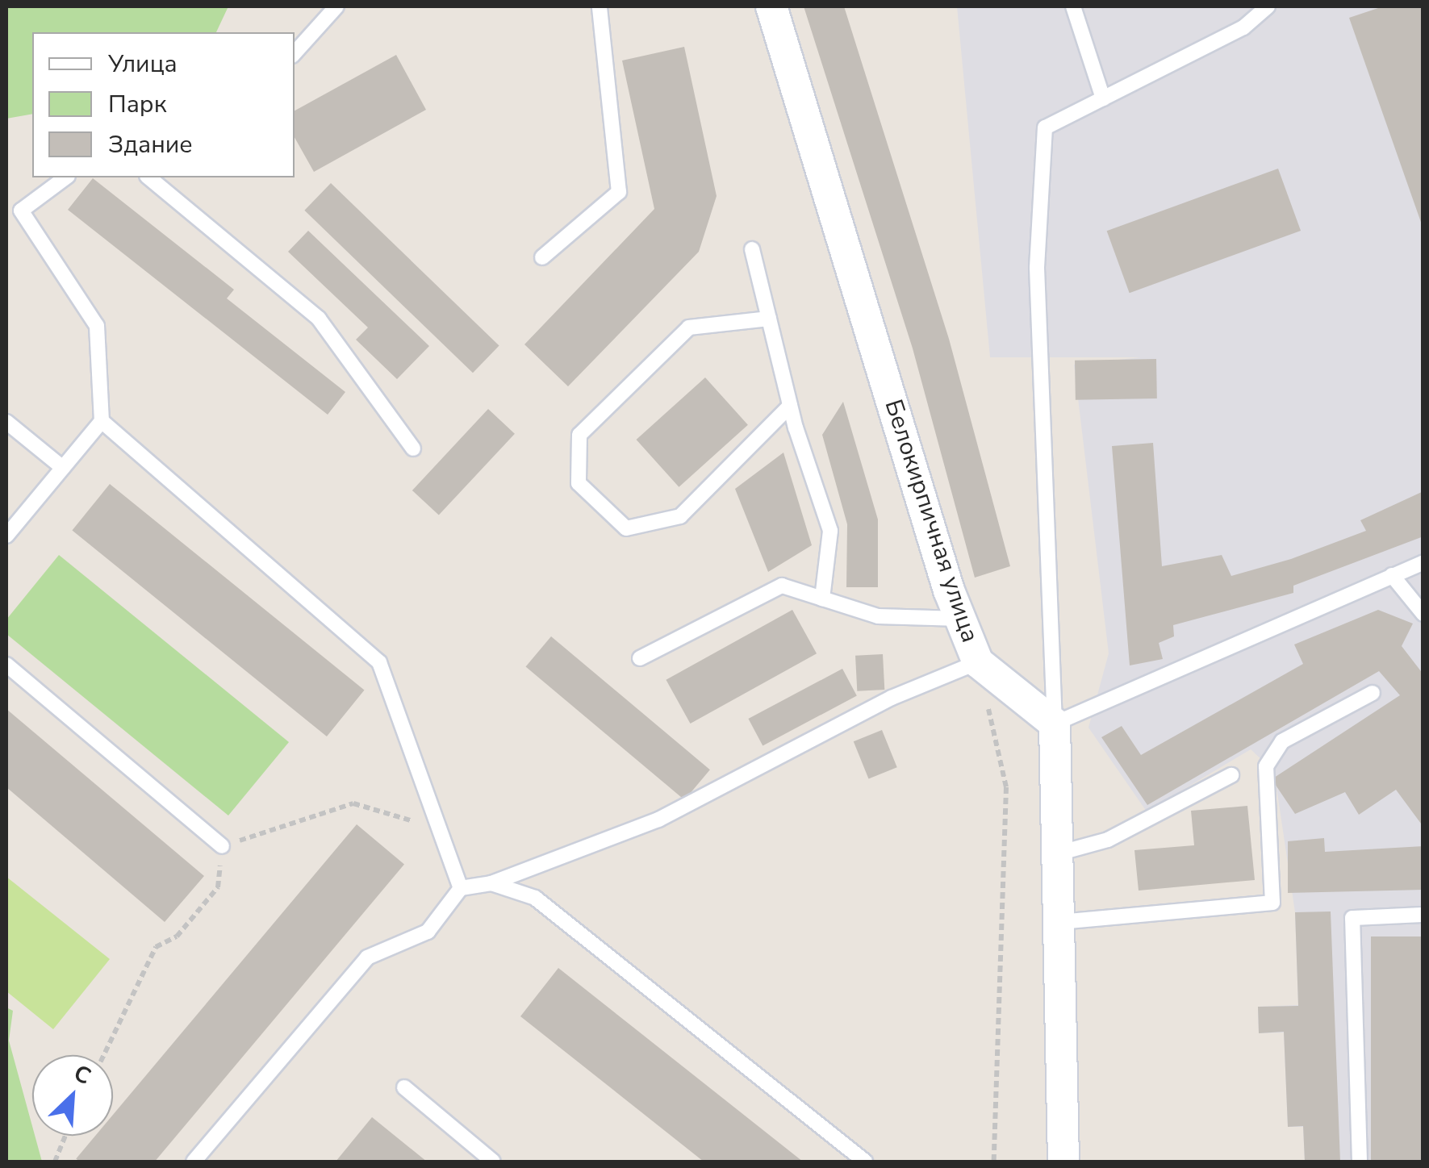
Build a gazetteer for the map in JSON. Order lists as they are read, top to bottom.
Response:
{
  "streets": {
    "street": ["Белокирпичная улица"]
  },
  "legend": ["Улица", "Парк", "Здание"],
  "north": "top right"
}
